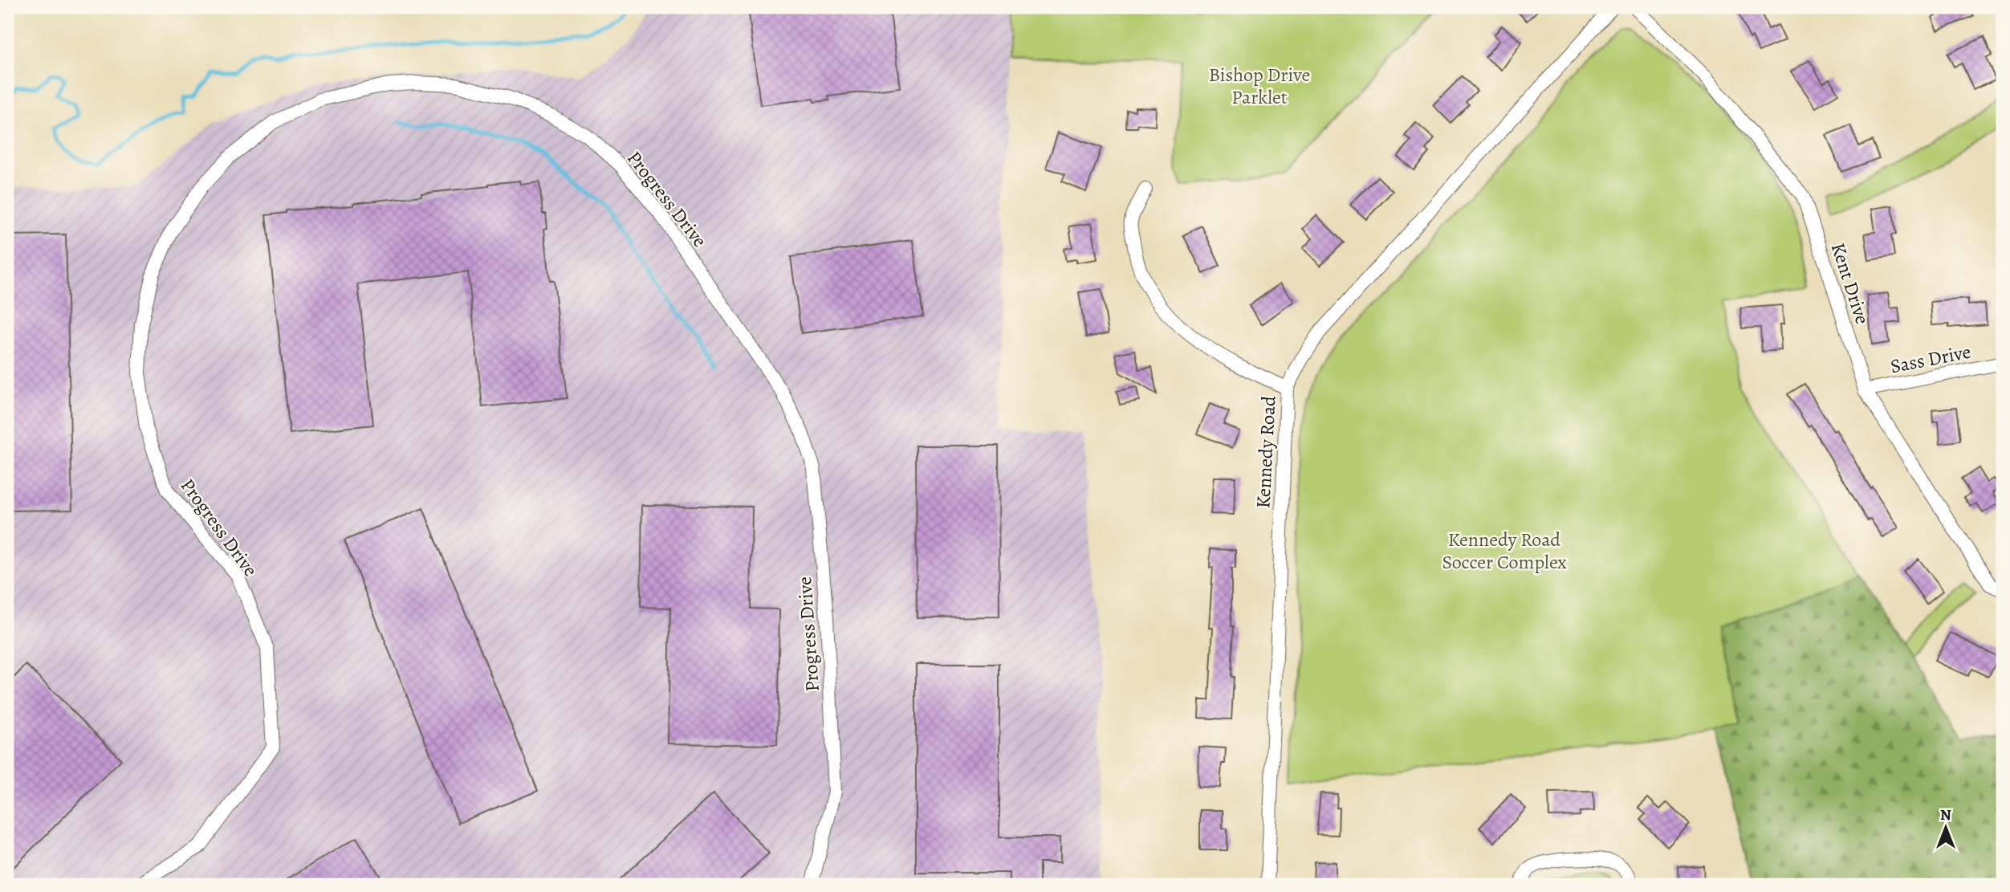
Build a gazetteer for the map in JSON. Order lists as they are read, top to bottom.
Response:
{
  "streets": {
    "street": [
      "Progress Drive",
      "Kent Drive",
      "Sass Drive",
      "Kennedy Road"
    ]
  },
  "crossings": [
    ["Kent Drive", "Sass Drive"]
  ],
  "parks": ["Bishop Drive Parklet", "Kennedy Road Soccer Complex"],
  "north": "top"
}
